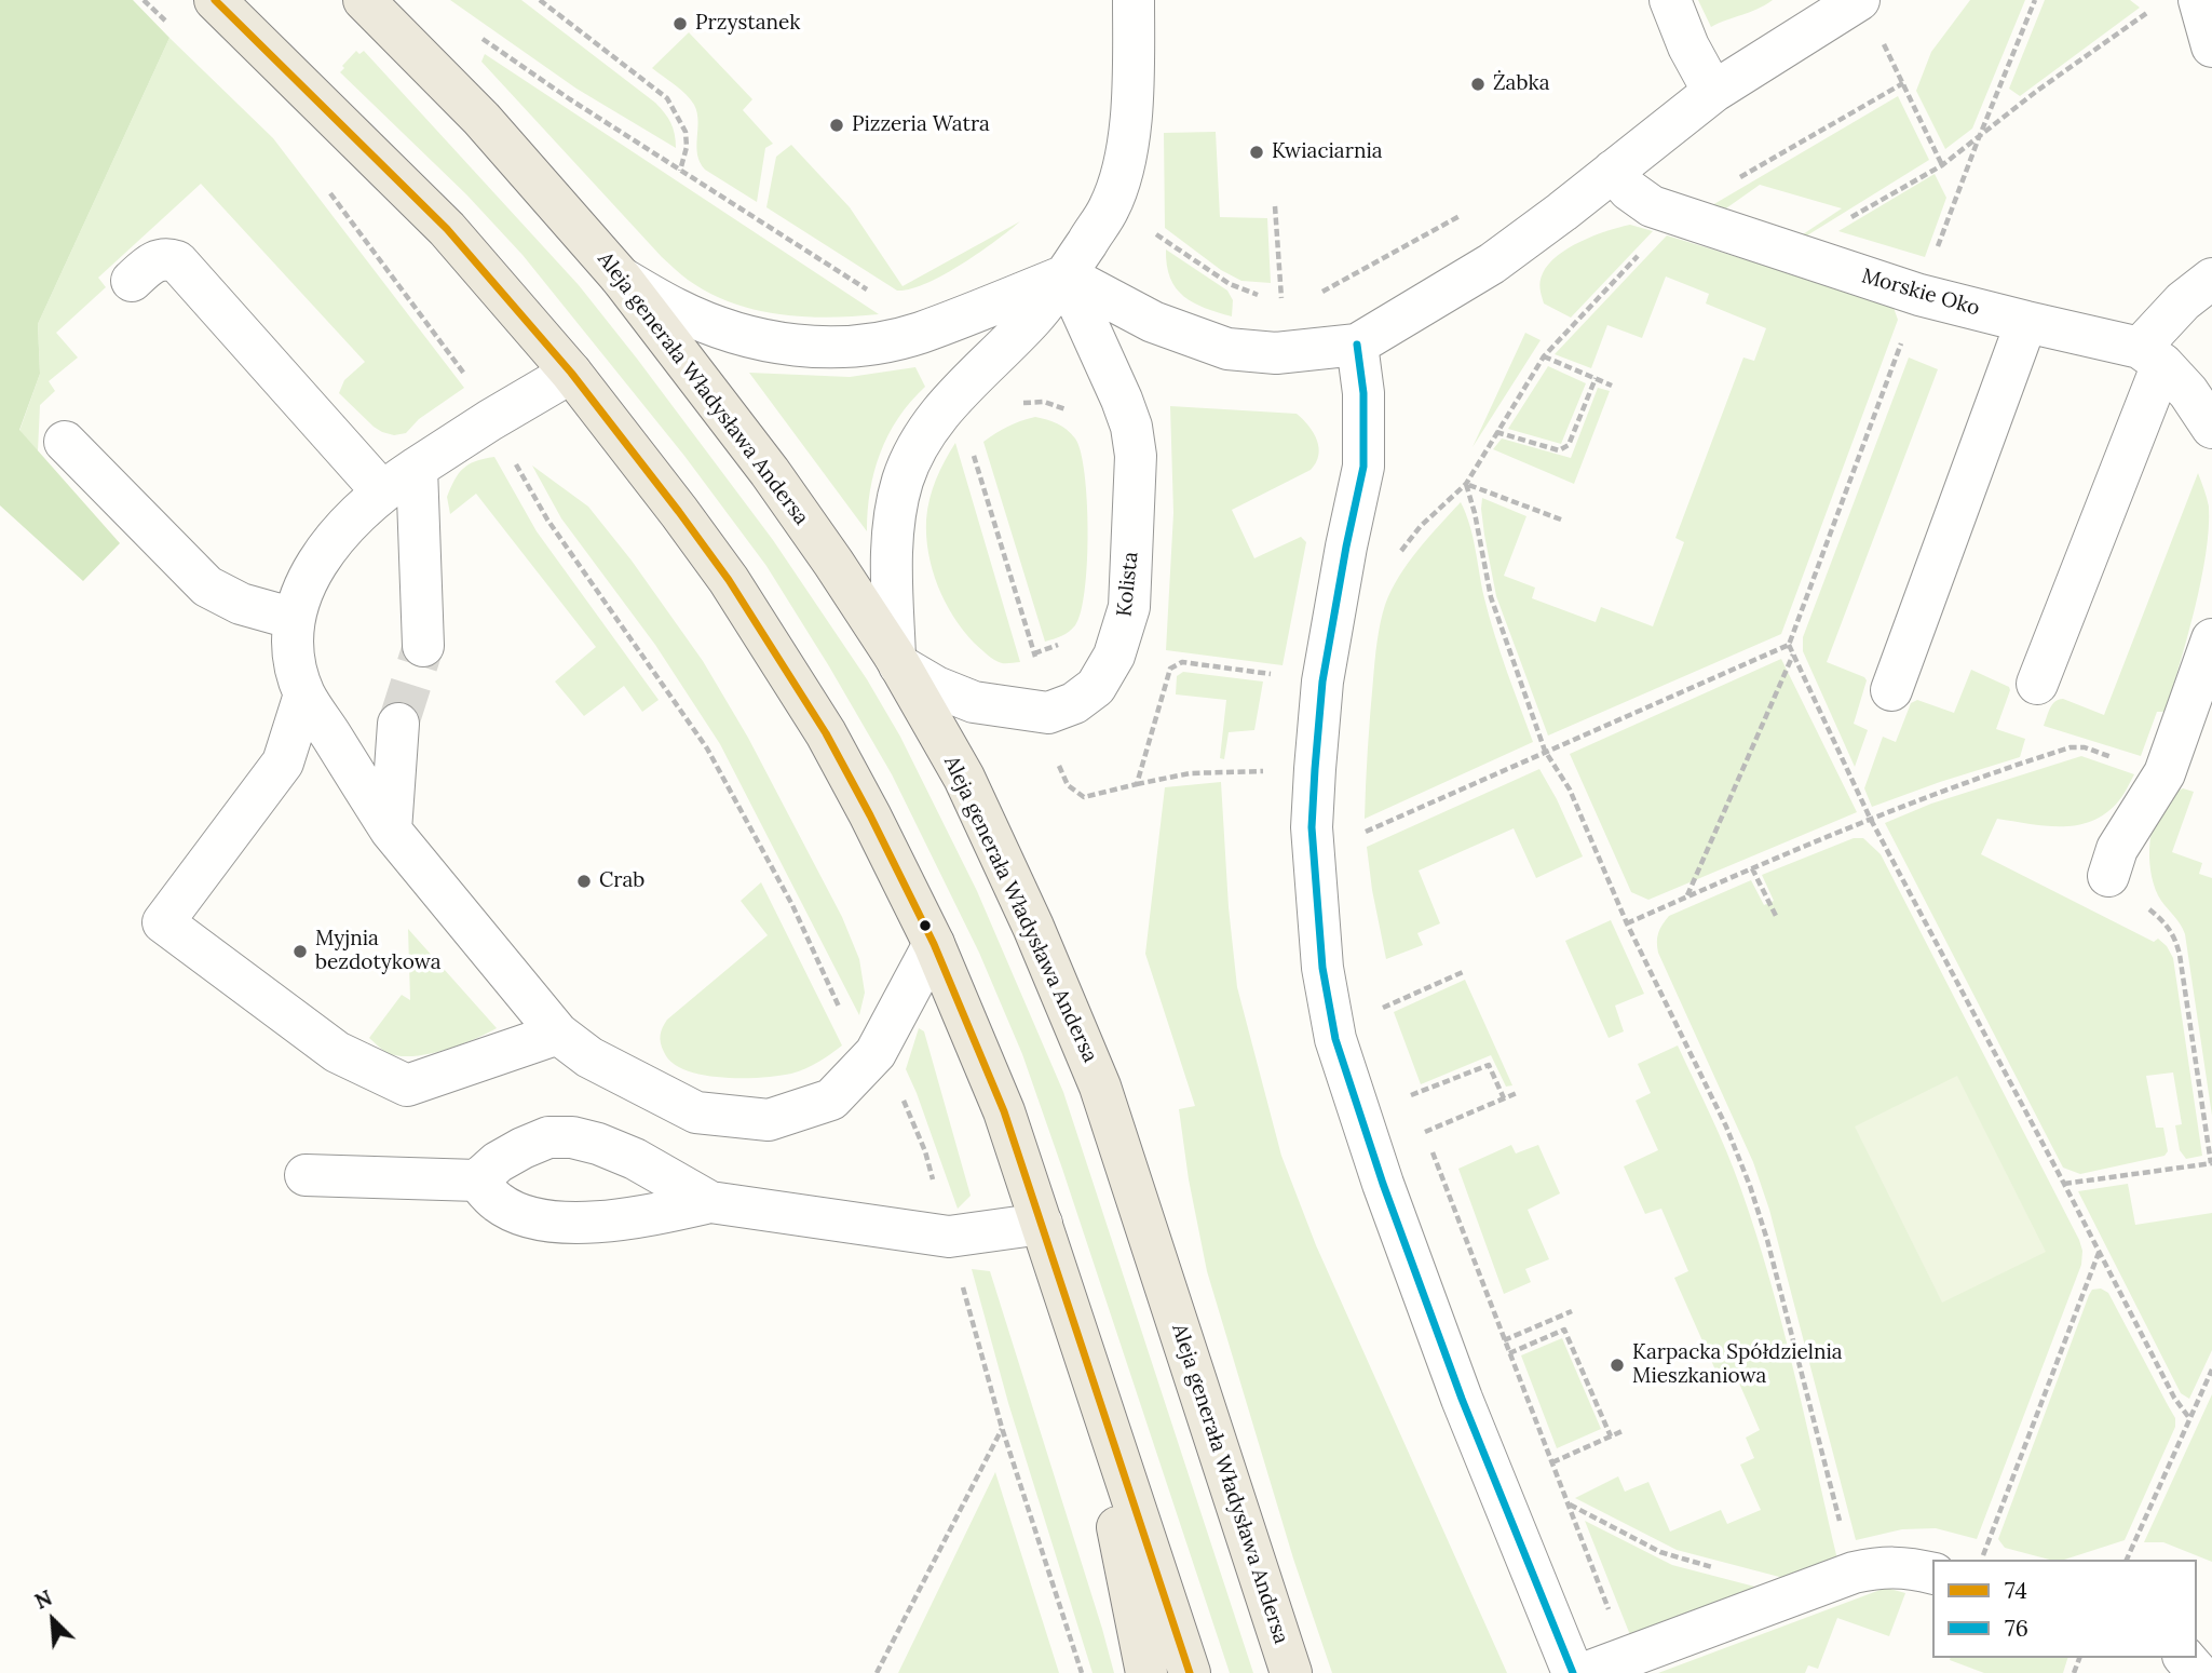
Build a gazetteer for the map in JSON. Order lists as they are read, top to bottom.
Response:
{
  "streets": {
    "main road": ["Aleja generała Władysława Andersa"],
    "street": ["Morskie Oko", "Kolista"]
  },
  "crossings": [
    ["Aleja generała Władysława Andersa", "Kolista"]
  ],
  "places": [
    "Przystanek",
    "Żabka",
    "Pizzeria Watra",
    "Kwiaciarnia",
    "Crab",
    "Myjnia bezdotykowa",
    "Karpacka Spółdzielnia Mieszkaniowa"
  ],
  "lines": ["transit line 74", "transit line 76"],
  "legend": ["74", "76"],
  "north": "top left"
}
